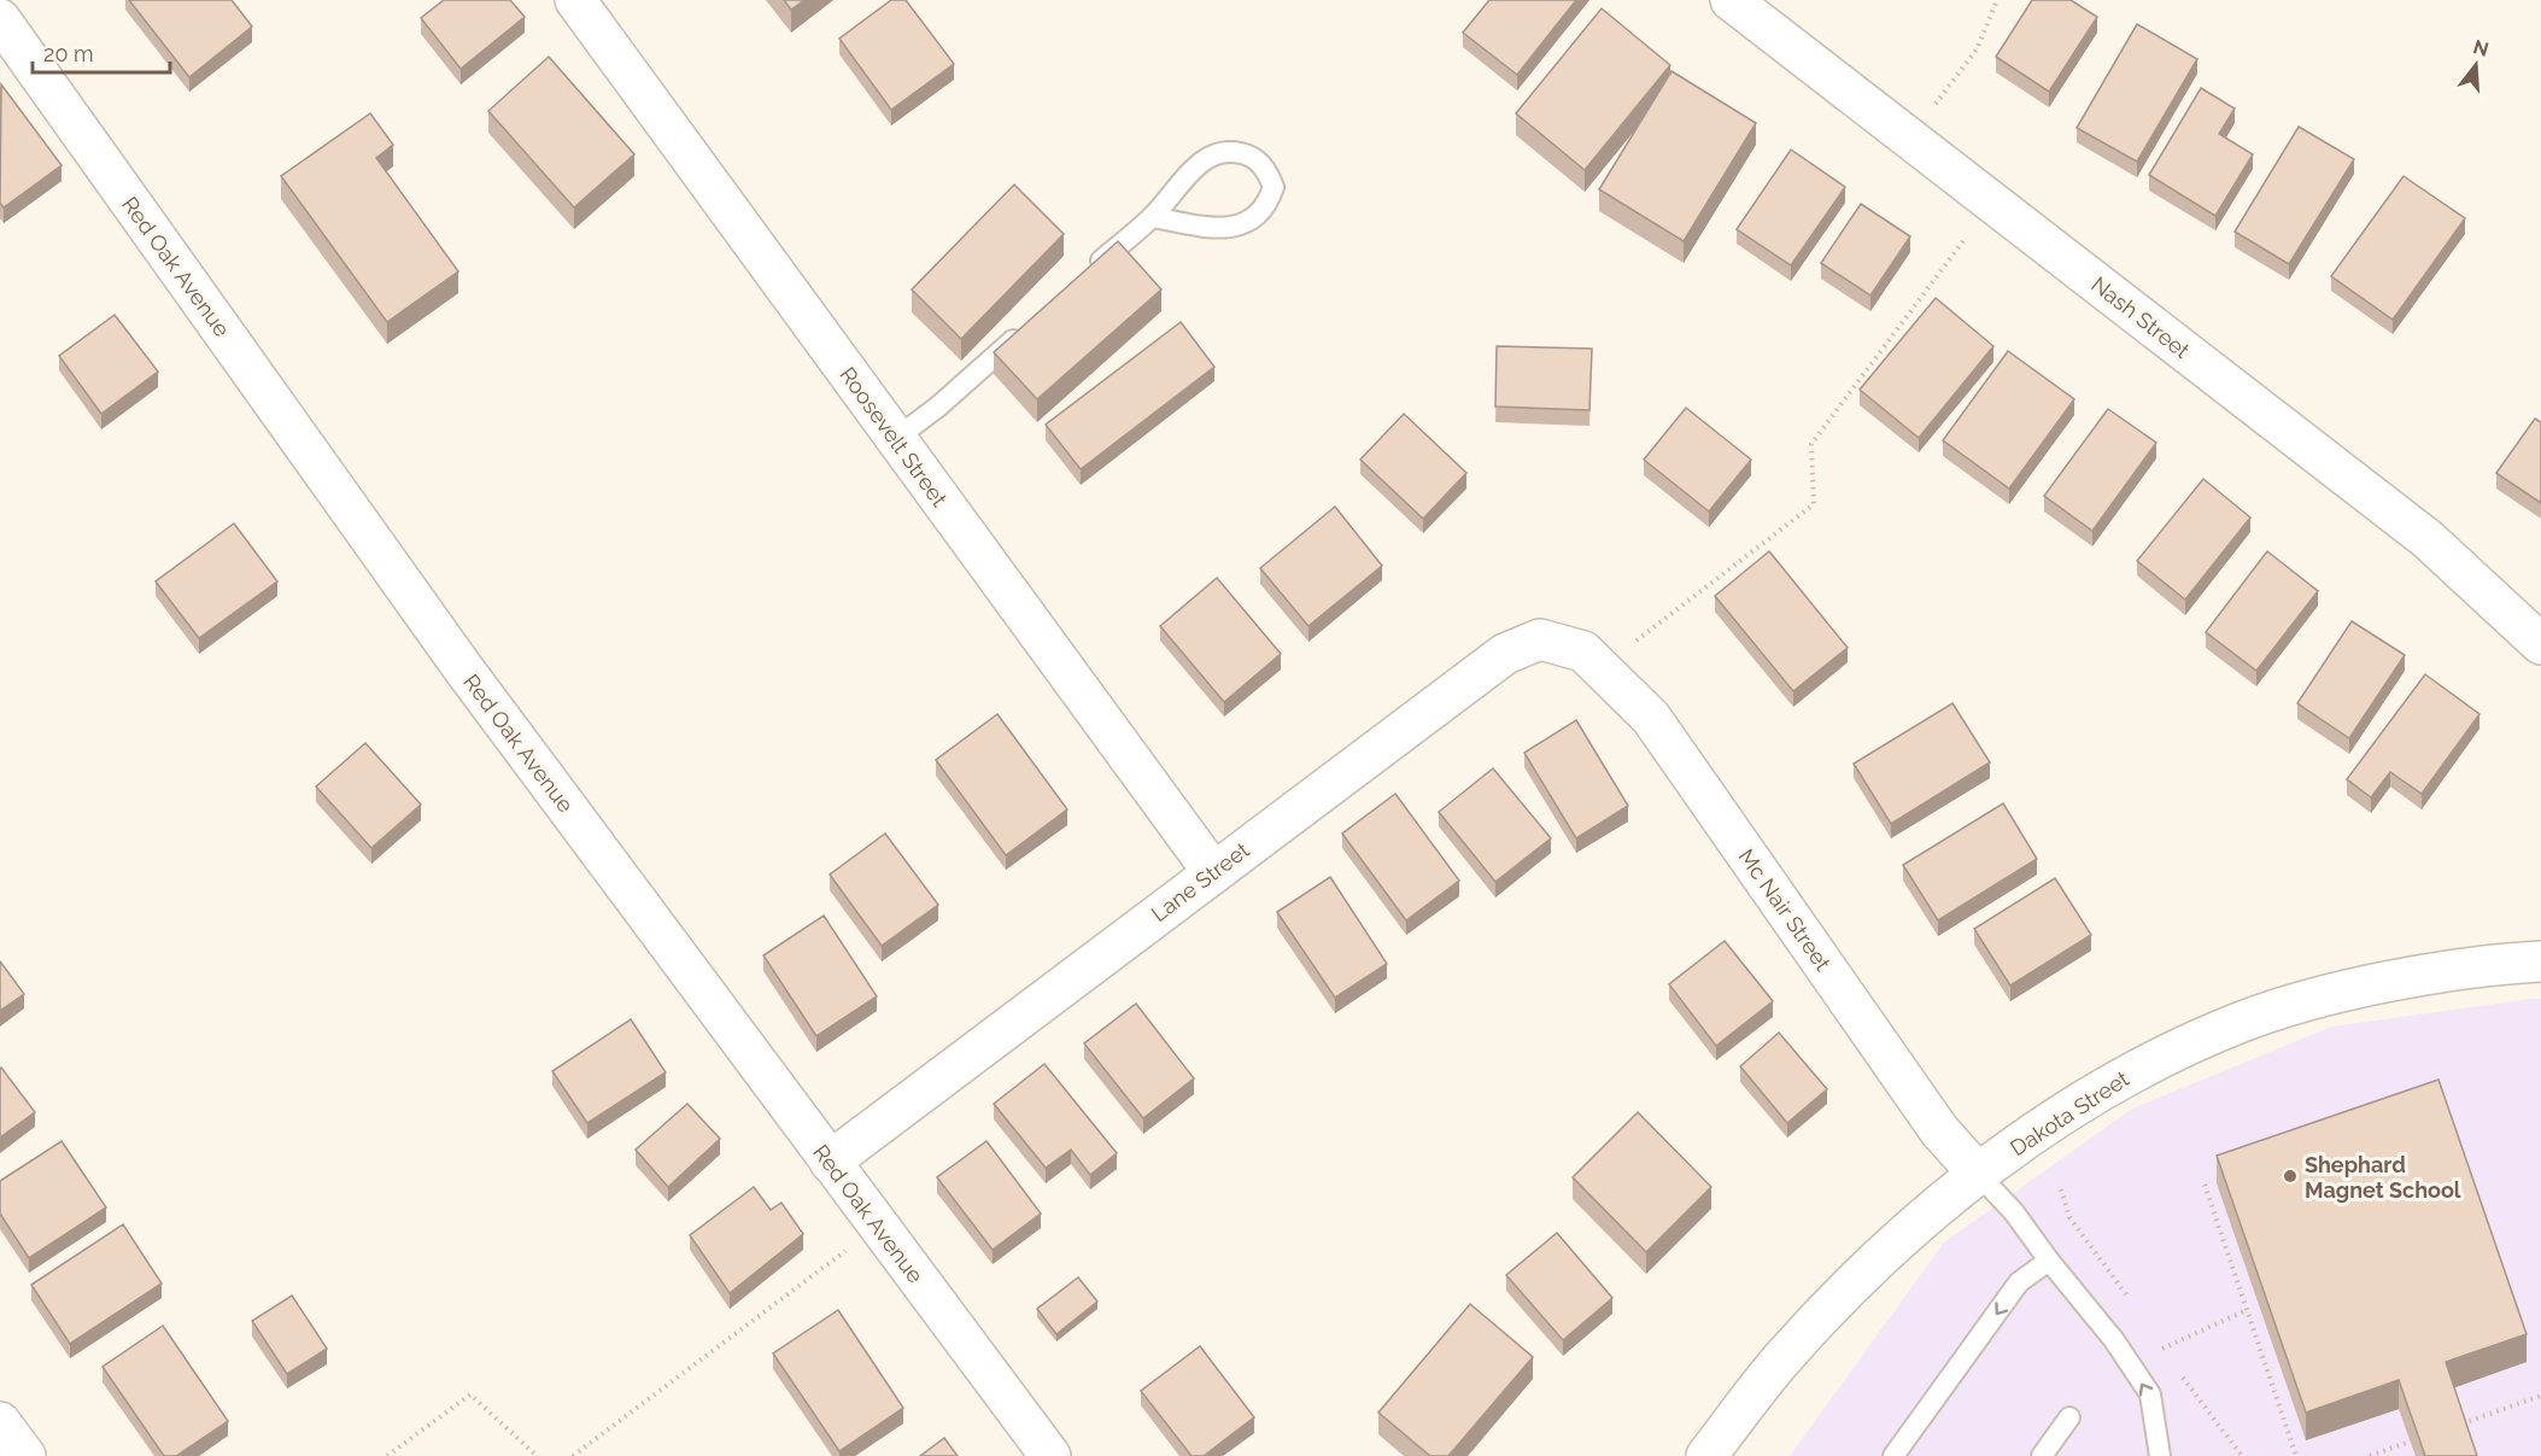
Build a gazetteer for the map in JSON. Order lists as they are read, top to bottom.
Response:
{
  "streets": {
    "street": [
      "Red Oak Avenue",
      "Nash Street",
      "Roosevelt Street",
      "Lane Street",
      "Mc Nair Street",
      "Dakota Street"
    ]
  },
  "crossings": [
    ["Red Oak Avenue", "Lane Street"],
    ["Roosevelt Street", "Lane Street"],
    ["Lane Street", "Mc Nair Street"],
    ["Mc Nair Street", "Dakota Street"]
  ],
  "places": ["Shephard Magnet School"],
  "scale_bar": "20 m",
  "north": "top"
}
